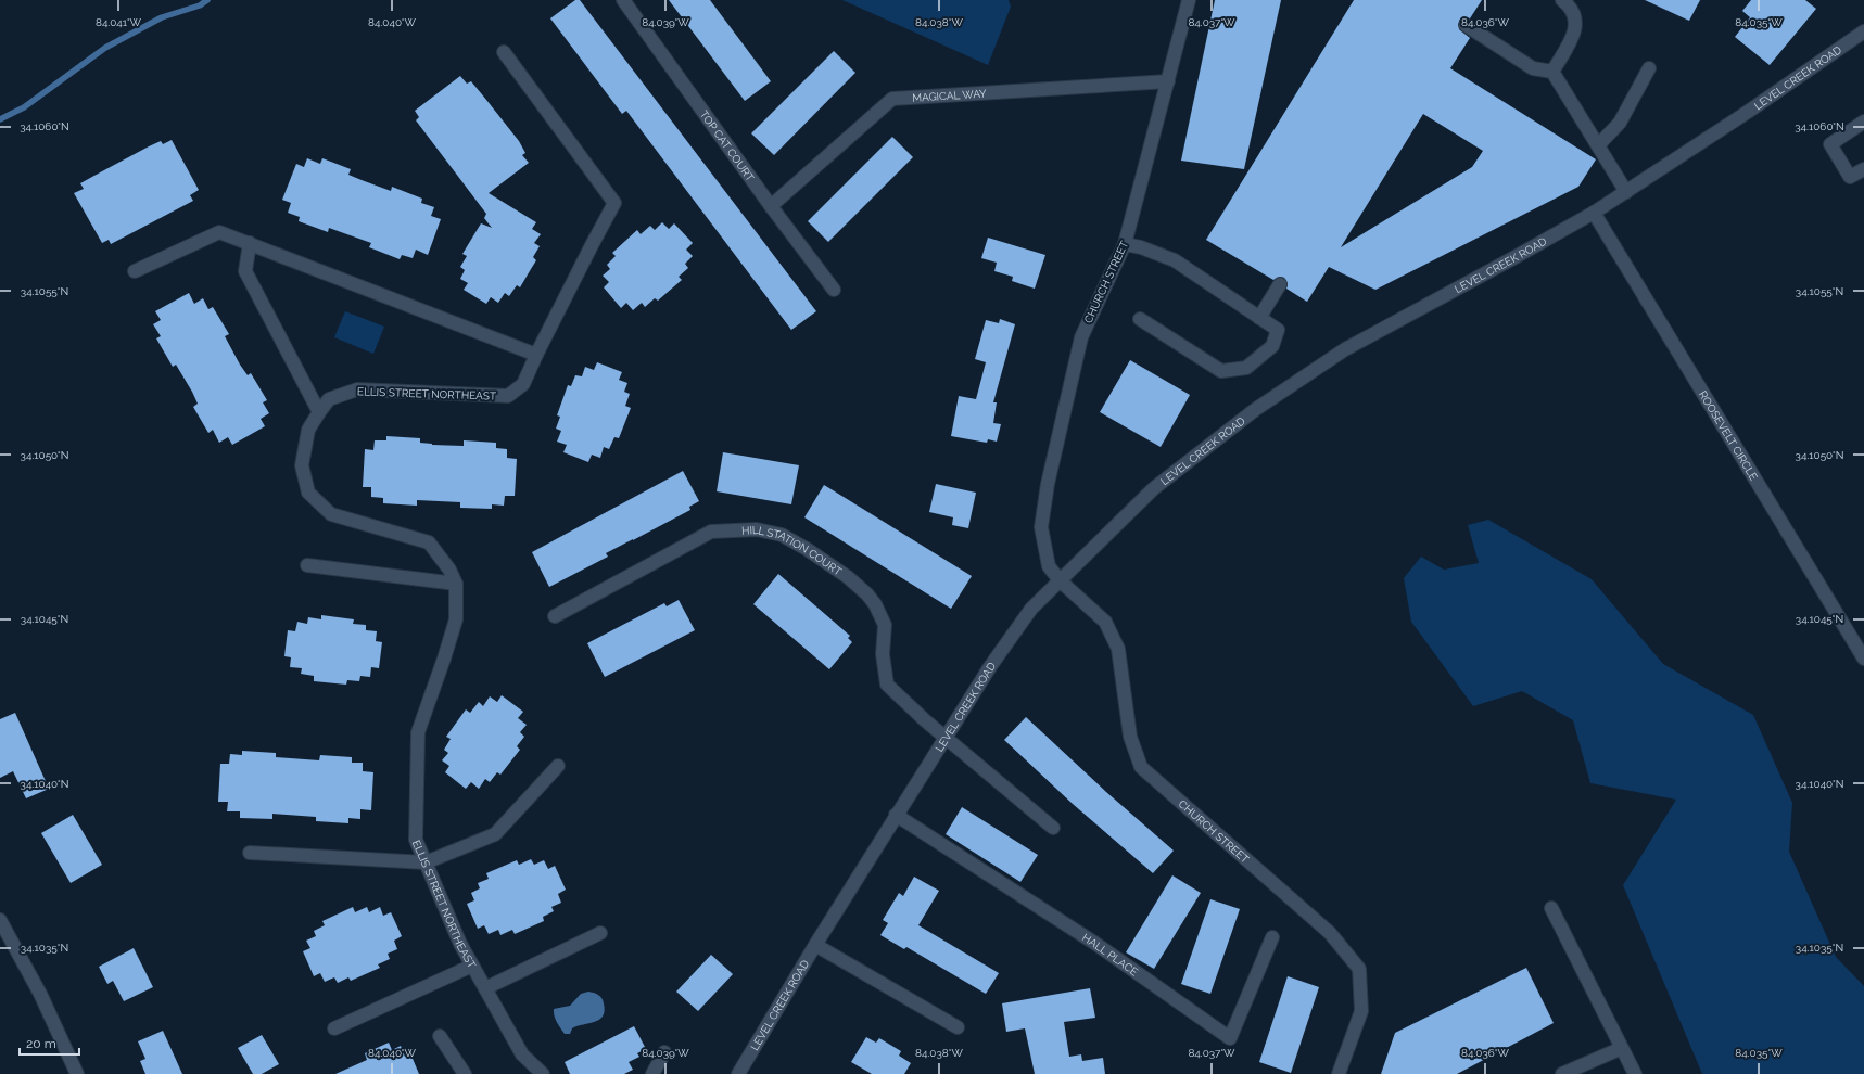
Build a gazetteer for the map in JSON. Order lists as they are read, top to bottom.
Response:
{
  "streets": {
    "street": [
      "LEVEL CREEK ROAD",
      "MAGICAL WAY",
      "TOP CAT COURT",
      "CHURCH STREET",
      "ELLIS STREET NORTHEAST",
      "ROOSEVELT CIRCLE",
      "HILL STATION COURT",
      "HALL PLACE"
    ]
  },
  "crossings": [
    ["LEVEL CREEK ROAD", "CHURCH STREET"],
    ["LEVEL CREEK ROAD", "ROOSEVELT CIRCLE"],
    ["LEVEL CREEK ROAD", "HILL STATION COURT"],
    ["LEVEL CREEK ROAD", "HALL PLACE"],
    ["MAGICAL WAY", "TOP CAT COURT"],
    ["MAGICAL WAY", "CHURCH STREET"]
  ],
  "scale_bar": "20 m",
  "coordinates": [
    "84.041°W",
    "84.040°W",
    "84.039°W",
    "84.038°W",
    "84.037°W",
    "84.036°W",
    "84.035°W",
    "34.1060°N",
    "34.1055°N",
    "34.1050°N",
    "34.1045°N",
    "34.1040°N",
    "34.1035°N"
  ]
}
